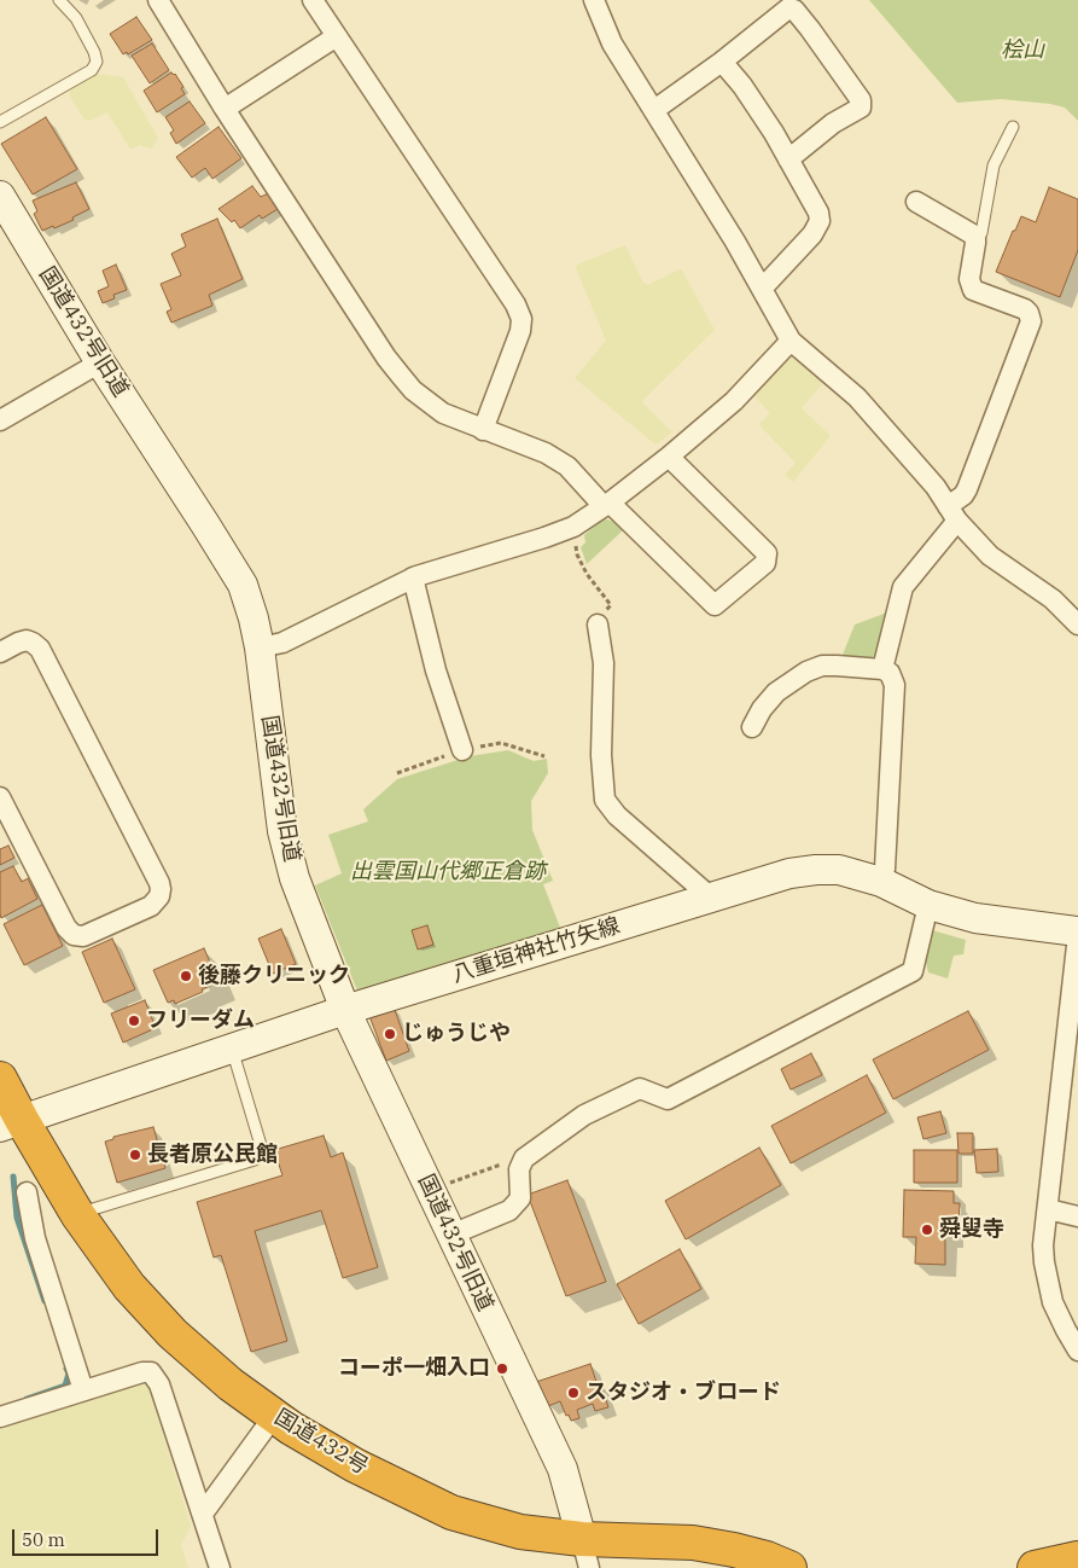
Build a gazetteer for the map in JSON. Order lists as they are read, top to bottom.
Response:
{
  "streets": {
    "highway": ["国道432号"],
    "street": ["国道432号旧道", "八重垣神社竹矢線"]
  },
  "crossings": [
    ["国道432号旧道", "八重垣神社竹矢線"],
    ["国道432号旧道", "国道432号"],
    ["八重垣神社竹矢線", "国道432号"]
  ],
  "parks": ["桧山", "出雲国山代郷正倉跡"],
  "places": [
    "後藤クリニック",
    "フリーダム",
    "じゅうじや",
    "長者原公民館",
    "舜叟寺",
    "コーポ一畑入口",
    "スタジオ・ブロード"
  ],
  "scale_bar": "50 m"
}
